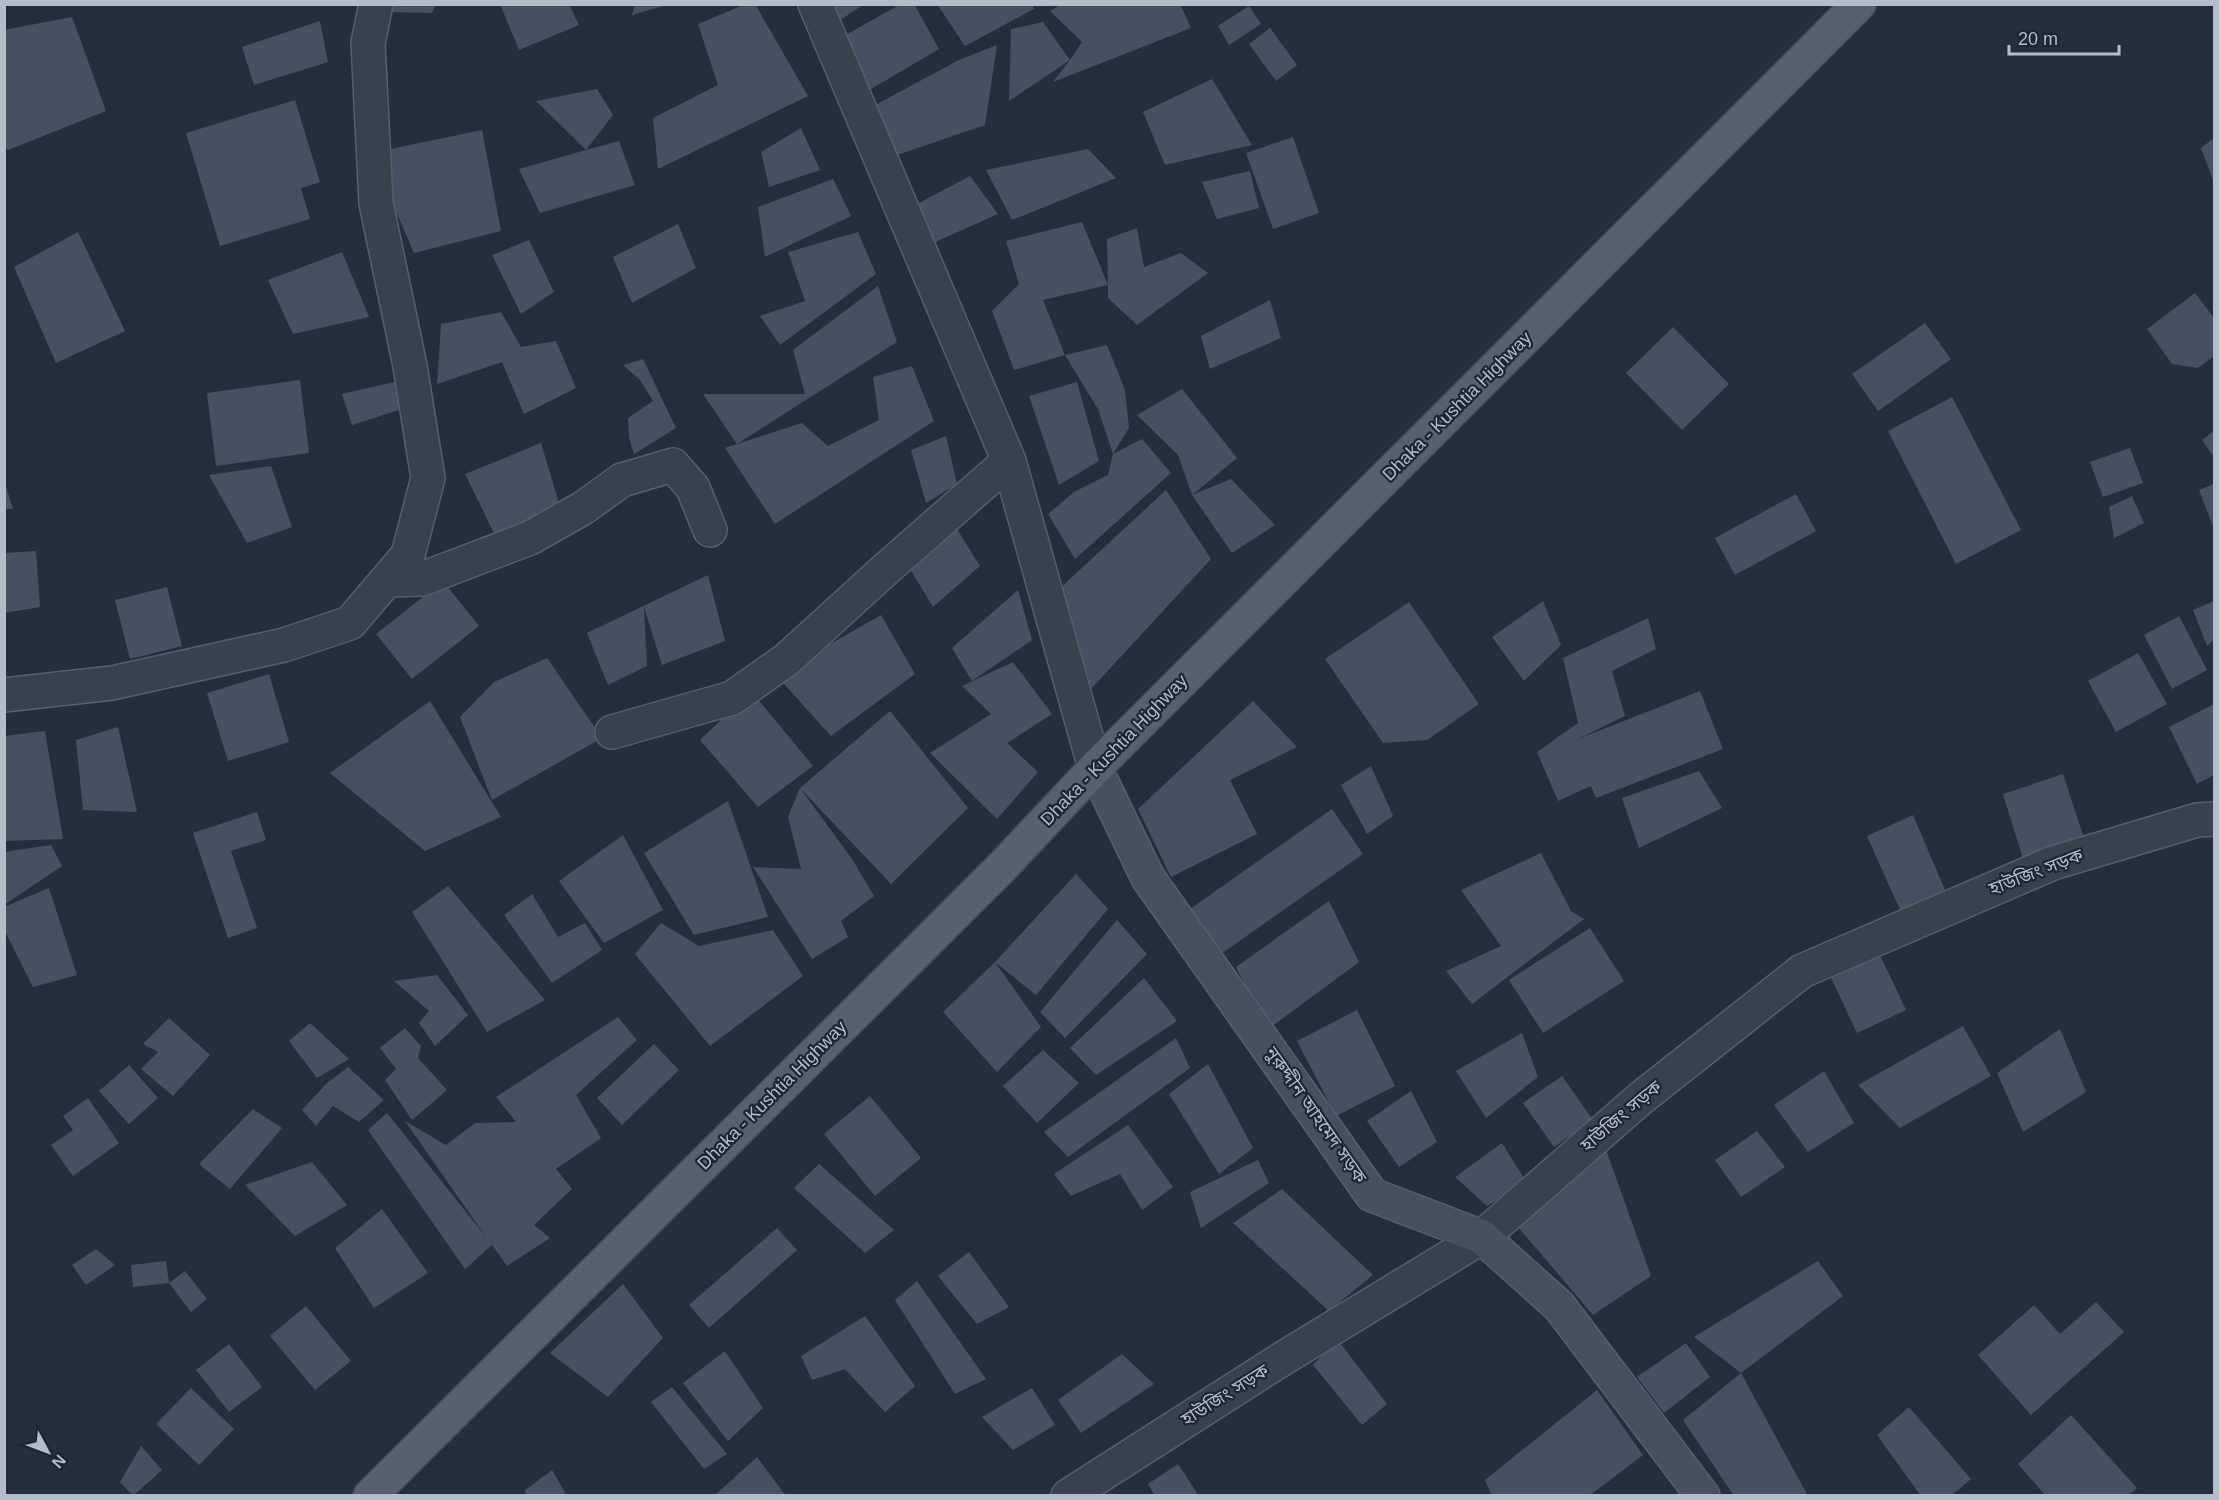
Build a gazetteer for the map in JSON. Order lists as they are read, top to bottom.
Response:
{
  "streets": {
    "main road": ["Dhaka - Kushtia Highway", "নুরুদ্দীন আহমেদ সড়ক"],
    "street": ["হাউজিং সড়ক"]
  },
  "crossings": [
    ["Dhaka - Kushtia Highway", "নুরুদ্দীন আহমেদ সড়ক"],
    ["হাউজিং সড়ক", "নুরুদ্দীন আহমেদ সড়ক"]
  ],
  "scale_bar": "20 m",
  "north": "bottom right"
}
